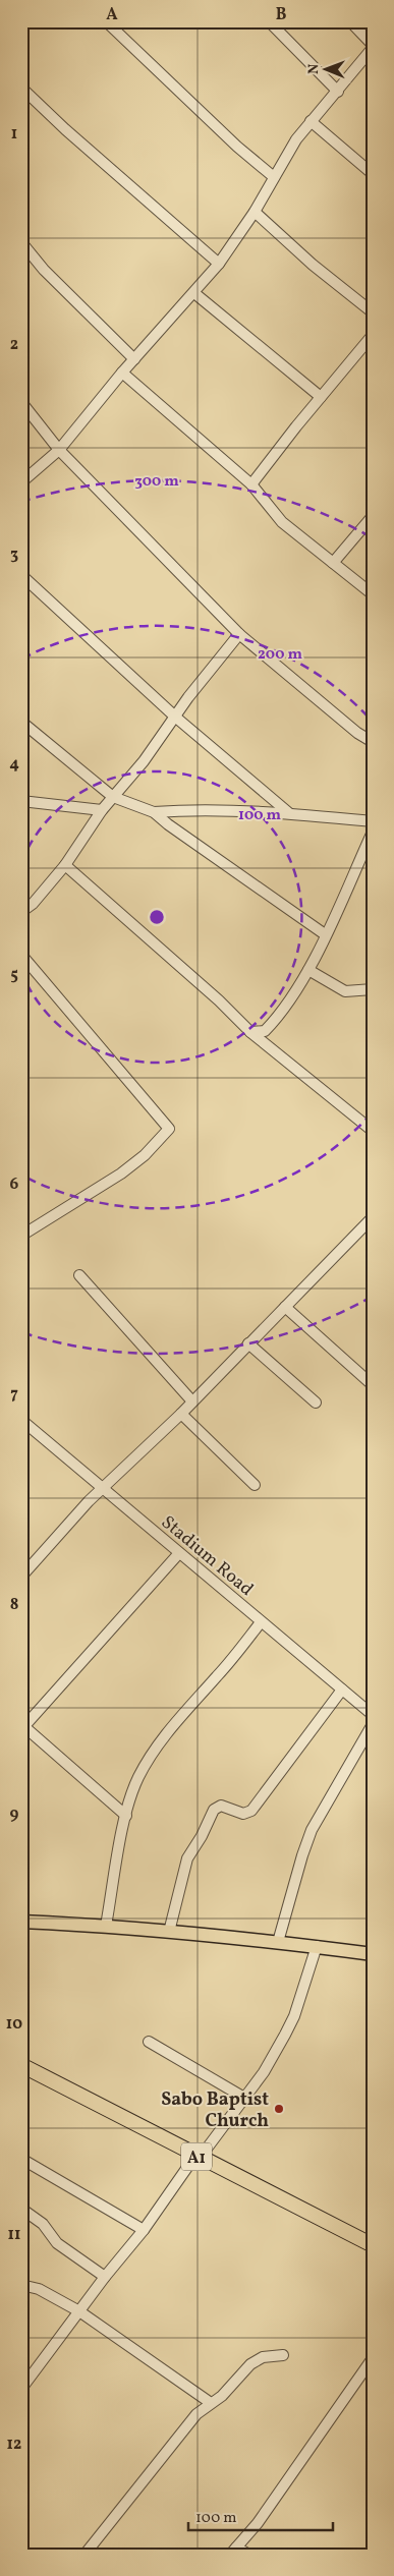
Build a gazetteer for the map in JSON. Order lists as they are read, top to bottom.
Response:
{
  "streets": {
    "highway": ["A1"],
    "street": ["Stadium Road"]
  },
  "places": ["Sabo Baptist Church"],
  "scale_bar": "100 m",
  "north": "left",
  "grid": {
    "columns": ["A", "B"],
    "rows": [
      "1",
      "2",
      "3",
      "4",
      "5",
      "6",
      "7",
      "8",
      "9",
      "10",
      "11",
      "12"
    ]
  },
  "rings": ["300 m", "200 m", "100 m"]
}
